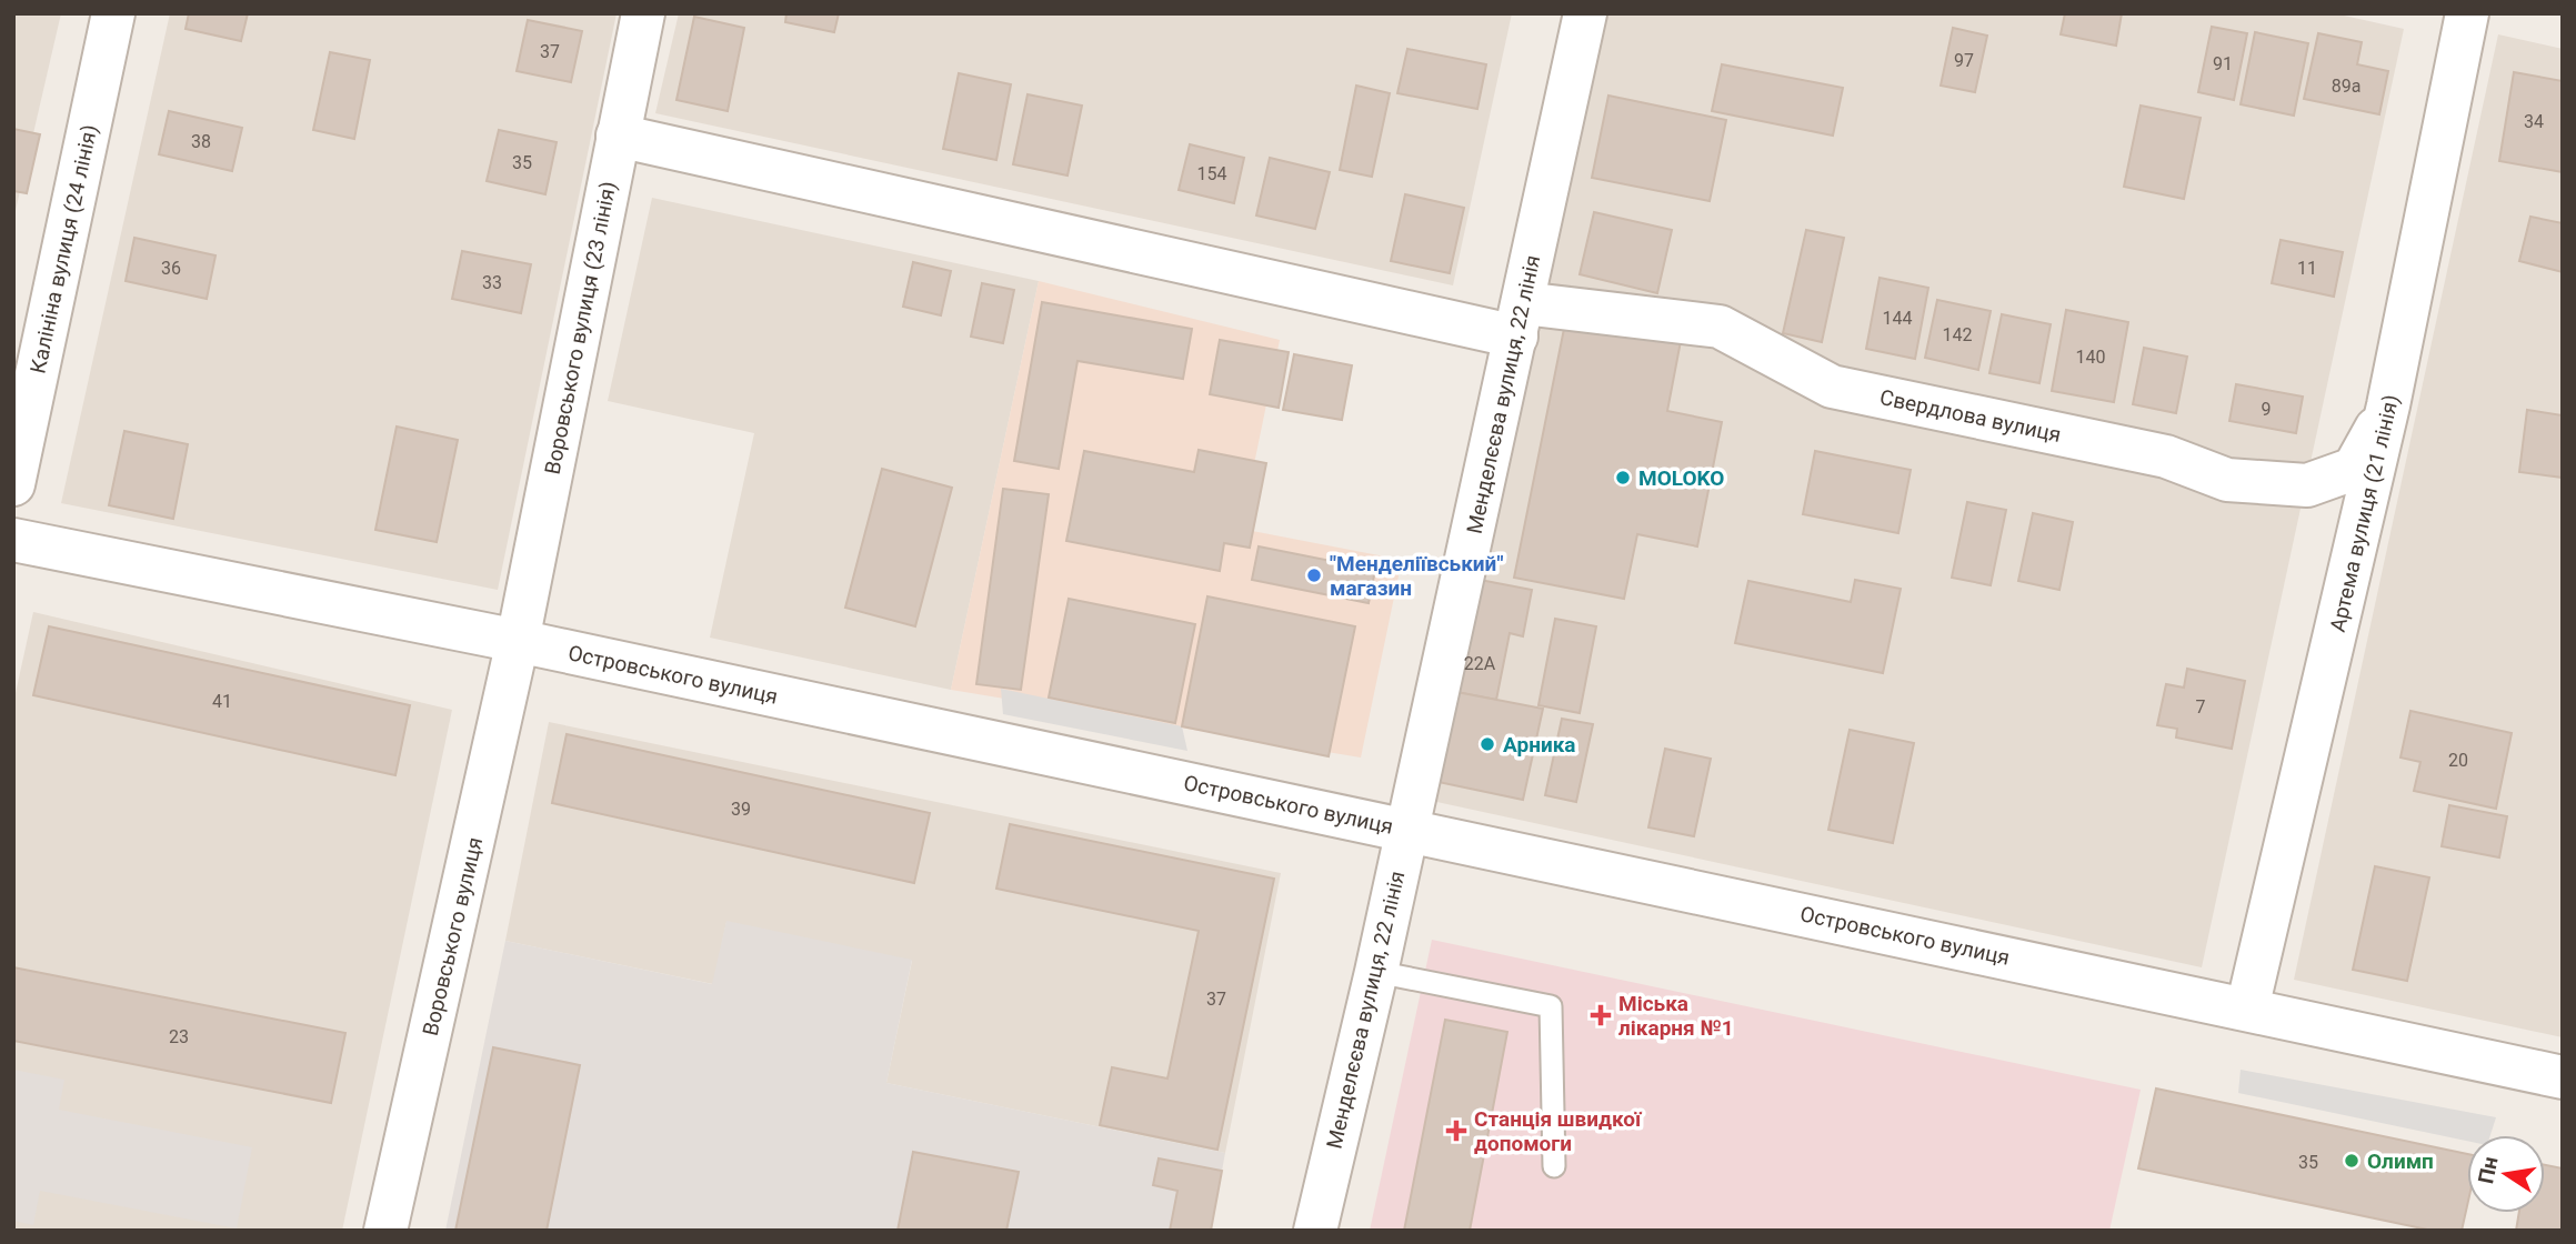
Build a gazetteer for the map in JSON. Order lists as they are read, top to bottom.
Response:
{
  "streets": {
    "street": [
      "Калініна вулиця (24 лiнiя)",
      "Воровського вулиця (23 лiнiя)",
      "Менделєєва вулиця, 22 лінія",
      "Свердлова вулиця",
      "Артема вулиця (21 лiнiя)",
      "Островського вулиця",
      "Воровського вулиця"
    ]
  },
  "crossings": [
    ["Воровського вулиця (23 лiнiя)", "Свердлова вулиця"],
    ["Воровського вулиця (23 лiнiя)", "Островського вулиця"],
    ["Воровського вулиця (23 лiнiя)", "Воровського вулиця"],
    ["Менделєєва вулиця, 22 лінія", "Свердлова вулиця"],
    ["Менделєєва вулиця, 22 лінія", "Островського вулиця"],
    ["Свердлова вулиця", "Артема вулиця (21 лiнiя)"],
    ["Артема вулиця (21 лiнiя)", "Островського вулиця"],
    ["Островського вулиця", "Воровського вулиця"]
  ],
  "places": {
    "other": [
      "MOLOKO",
      "\"Менделіївський\" магазин",
      "Арника",
      "Олимп"
    ],
    "health": ["Міська лікарня №1", "Станція швидкої допомоги"]
  },
  "house_numbers": [
    "37",
    "97",
    "91",
    "89а",
    "34",
    "38",
    "35",
    "154",
    "36",
    "11",
    "33",
    "144",
    "142",
    "140",
    "9",
    "22А",
    "41",
    "7",
    "20",
    "39",
    "37",
    "23",
    "35"
  ],
  "north": "left"
}
